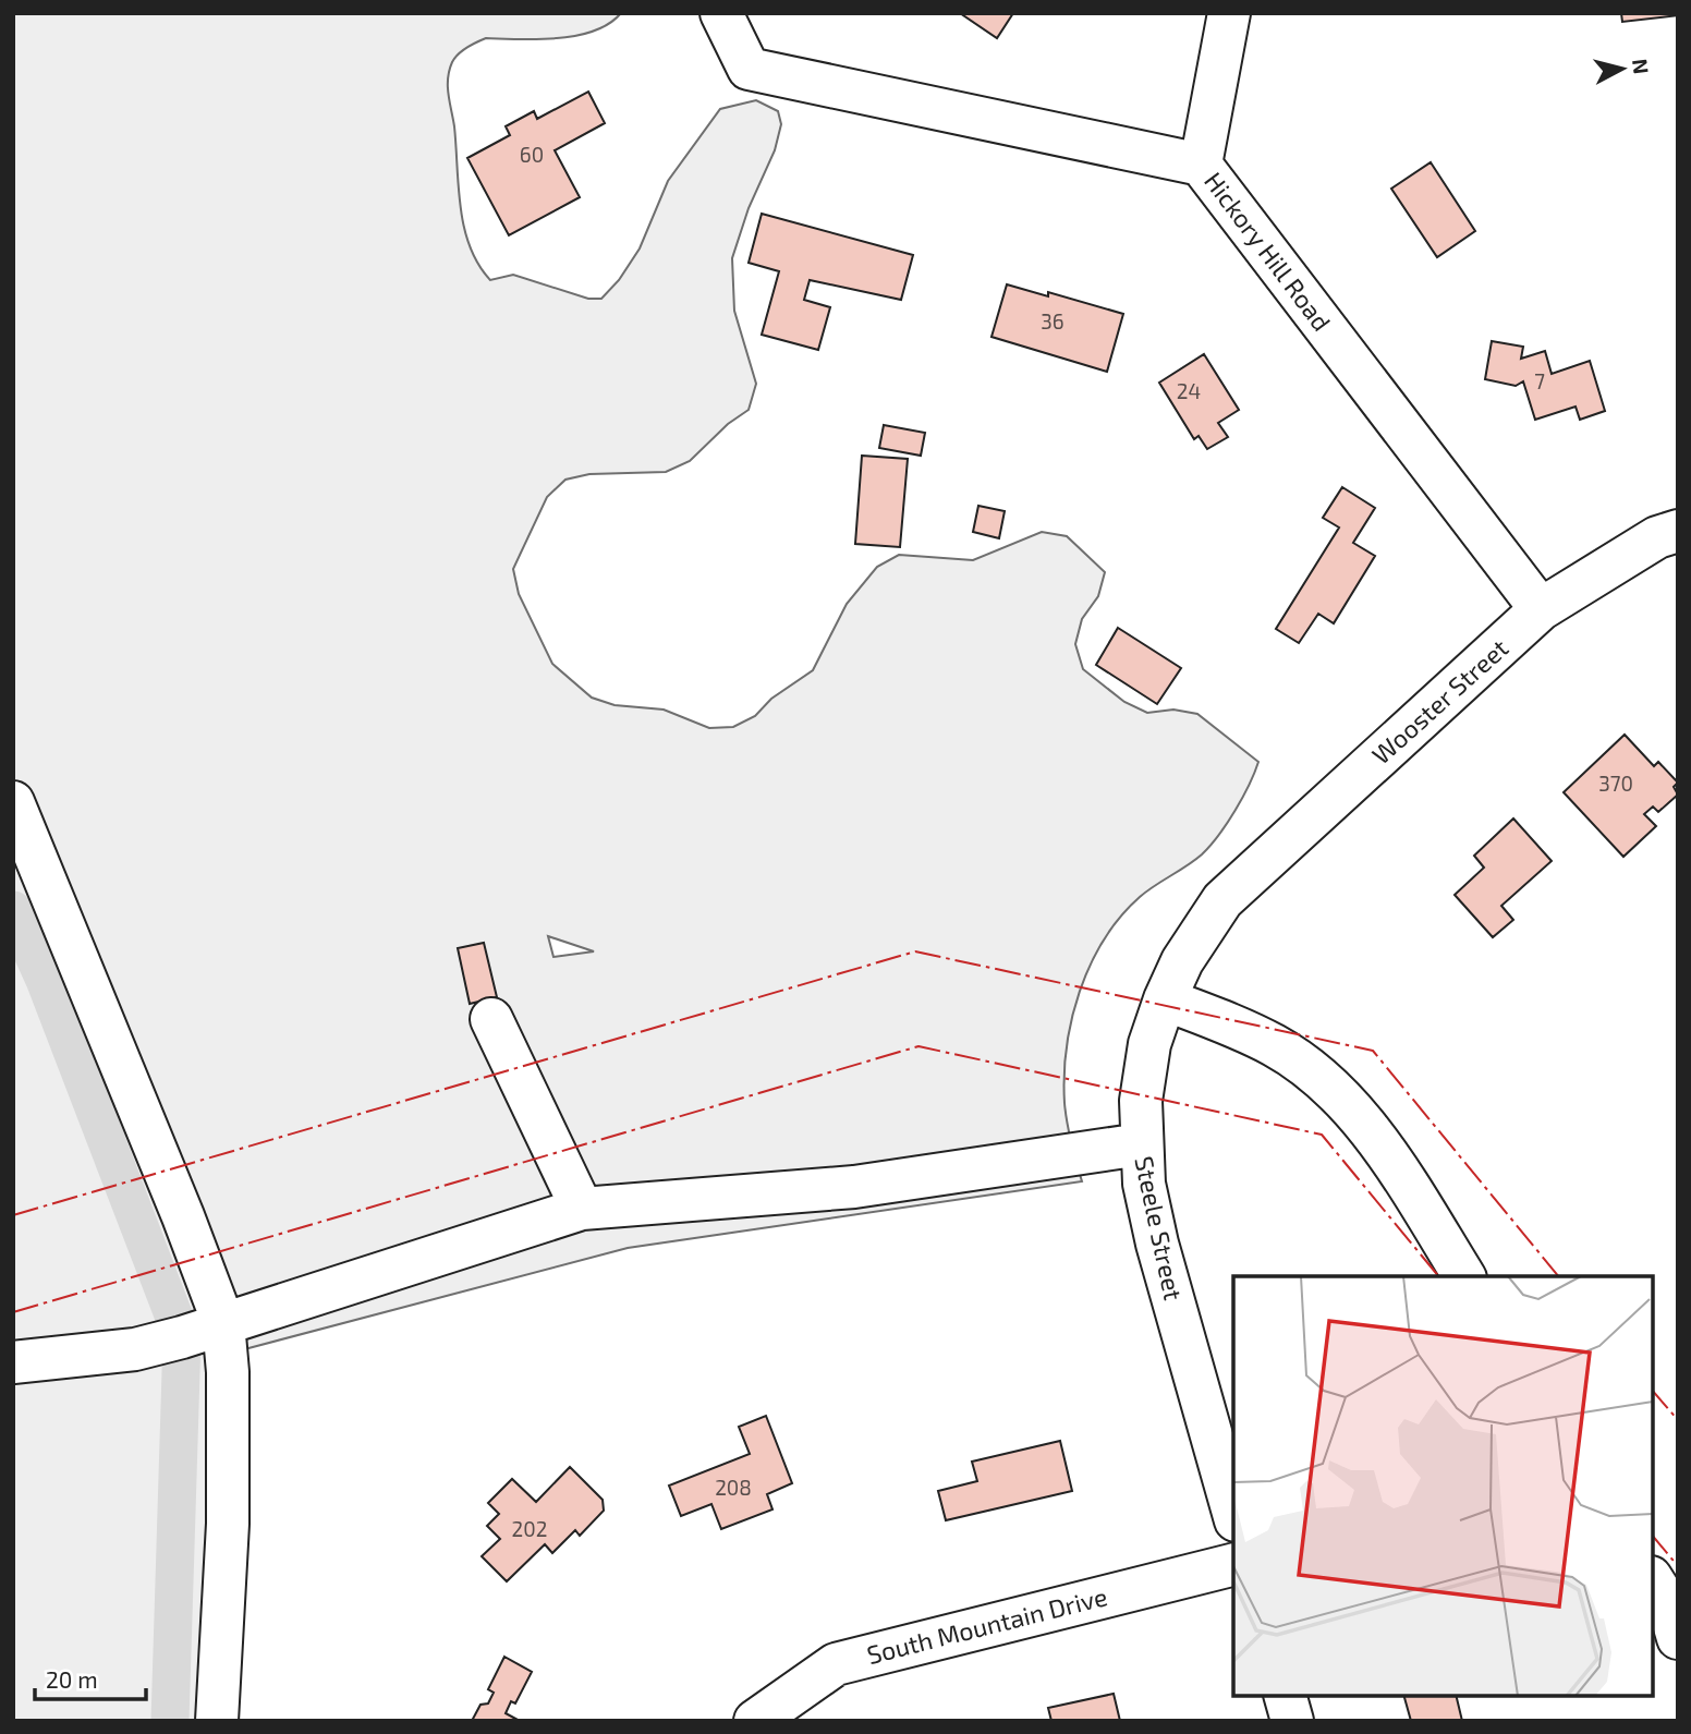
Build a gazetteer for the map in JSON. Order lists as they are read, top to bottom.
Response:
{
  "streets": {
    "street": [
      "Hickory Hill Road",
      "Wooster Street",
      "Steele Street",
      "South Mountain Drive"
    ]
  },
  "crossings": [
    ["Hickory Hill Road", "Wooster Street"],
    ["Wooster Street", "Steele Street"]
  ],
  "house_numbers": [
    "60",
    "36",
    "7",
    "24",
    "370",
    "208",
    "202"
  ],
  "scale_bar": "20 m",
  "north": "right"
}
